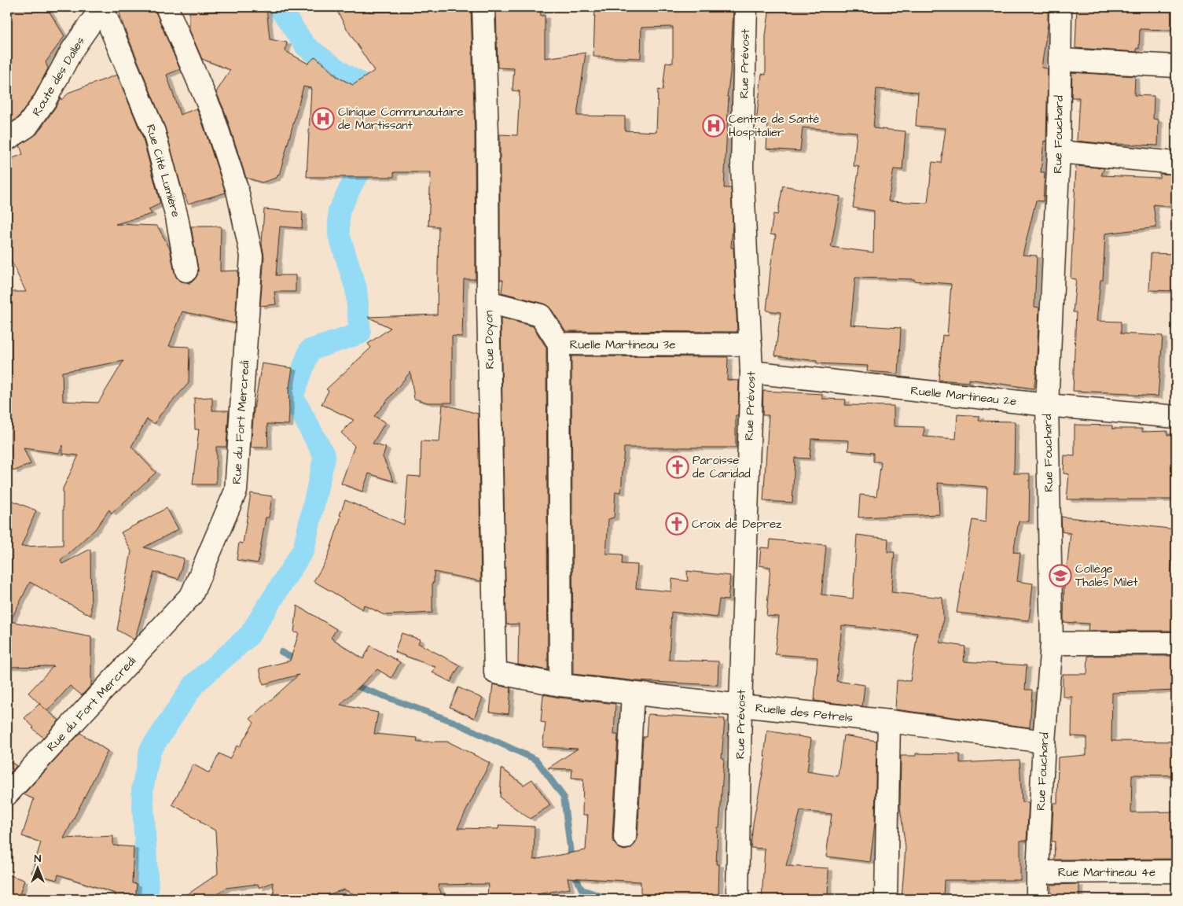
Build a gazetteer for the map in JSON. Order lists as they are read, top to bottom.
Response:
{
  "streets": {
    "street": [
      "Rue Prévost",
      "Route des Dalles",
      "Rue Fouchard",
      "Rue Cité Lumière",
      "Rue Doyon",
      "Ruelle Martineau 3e",
      "Ruelle Martineau 2e",
      "Rue du Fort Mercredi",
      "Ruelle des Petrels",
      "Rue Martineau 4e"
    ]
  },
  "crossings": [
    ["Rue Prévost", "Ruelle Martineau 3e"],
    ["Rue Prévost", "Ruelle Martineau 2e"],
    ["Rue Prévost", "Ruelle des Petrels"],
    ["Route des Dalles", "Rue Cité Lumière"],
    ["Rue Fouchard", "Ruelle Martineau 2e"],
    ["Rue Fouchard", "Ruelle des Petrels"],
    ["Rue Fouchard", "Rue Martineau 4e"],
    ["Rue Doyon", "Ruelle Martineau 3e"],
    ["Rue Doyon", "Ruelle des Petrels"]
  ],
  "places": {
    "hospital": ["Clinique Communautaire de Martissant", "Centre de Santé Hospitalier"],
    "church": ["Paroisse de Caridad", "Croix de Deprez"],
    "school or university": ["Collège Thales Milet"]
  },
  "north": "top"
}
